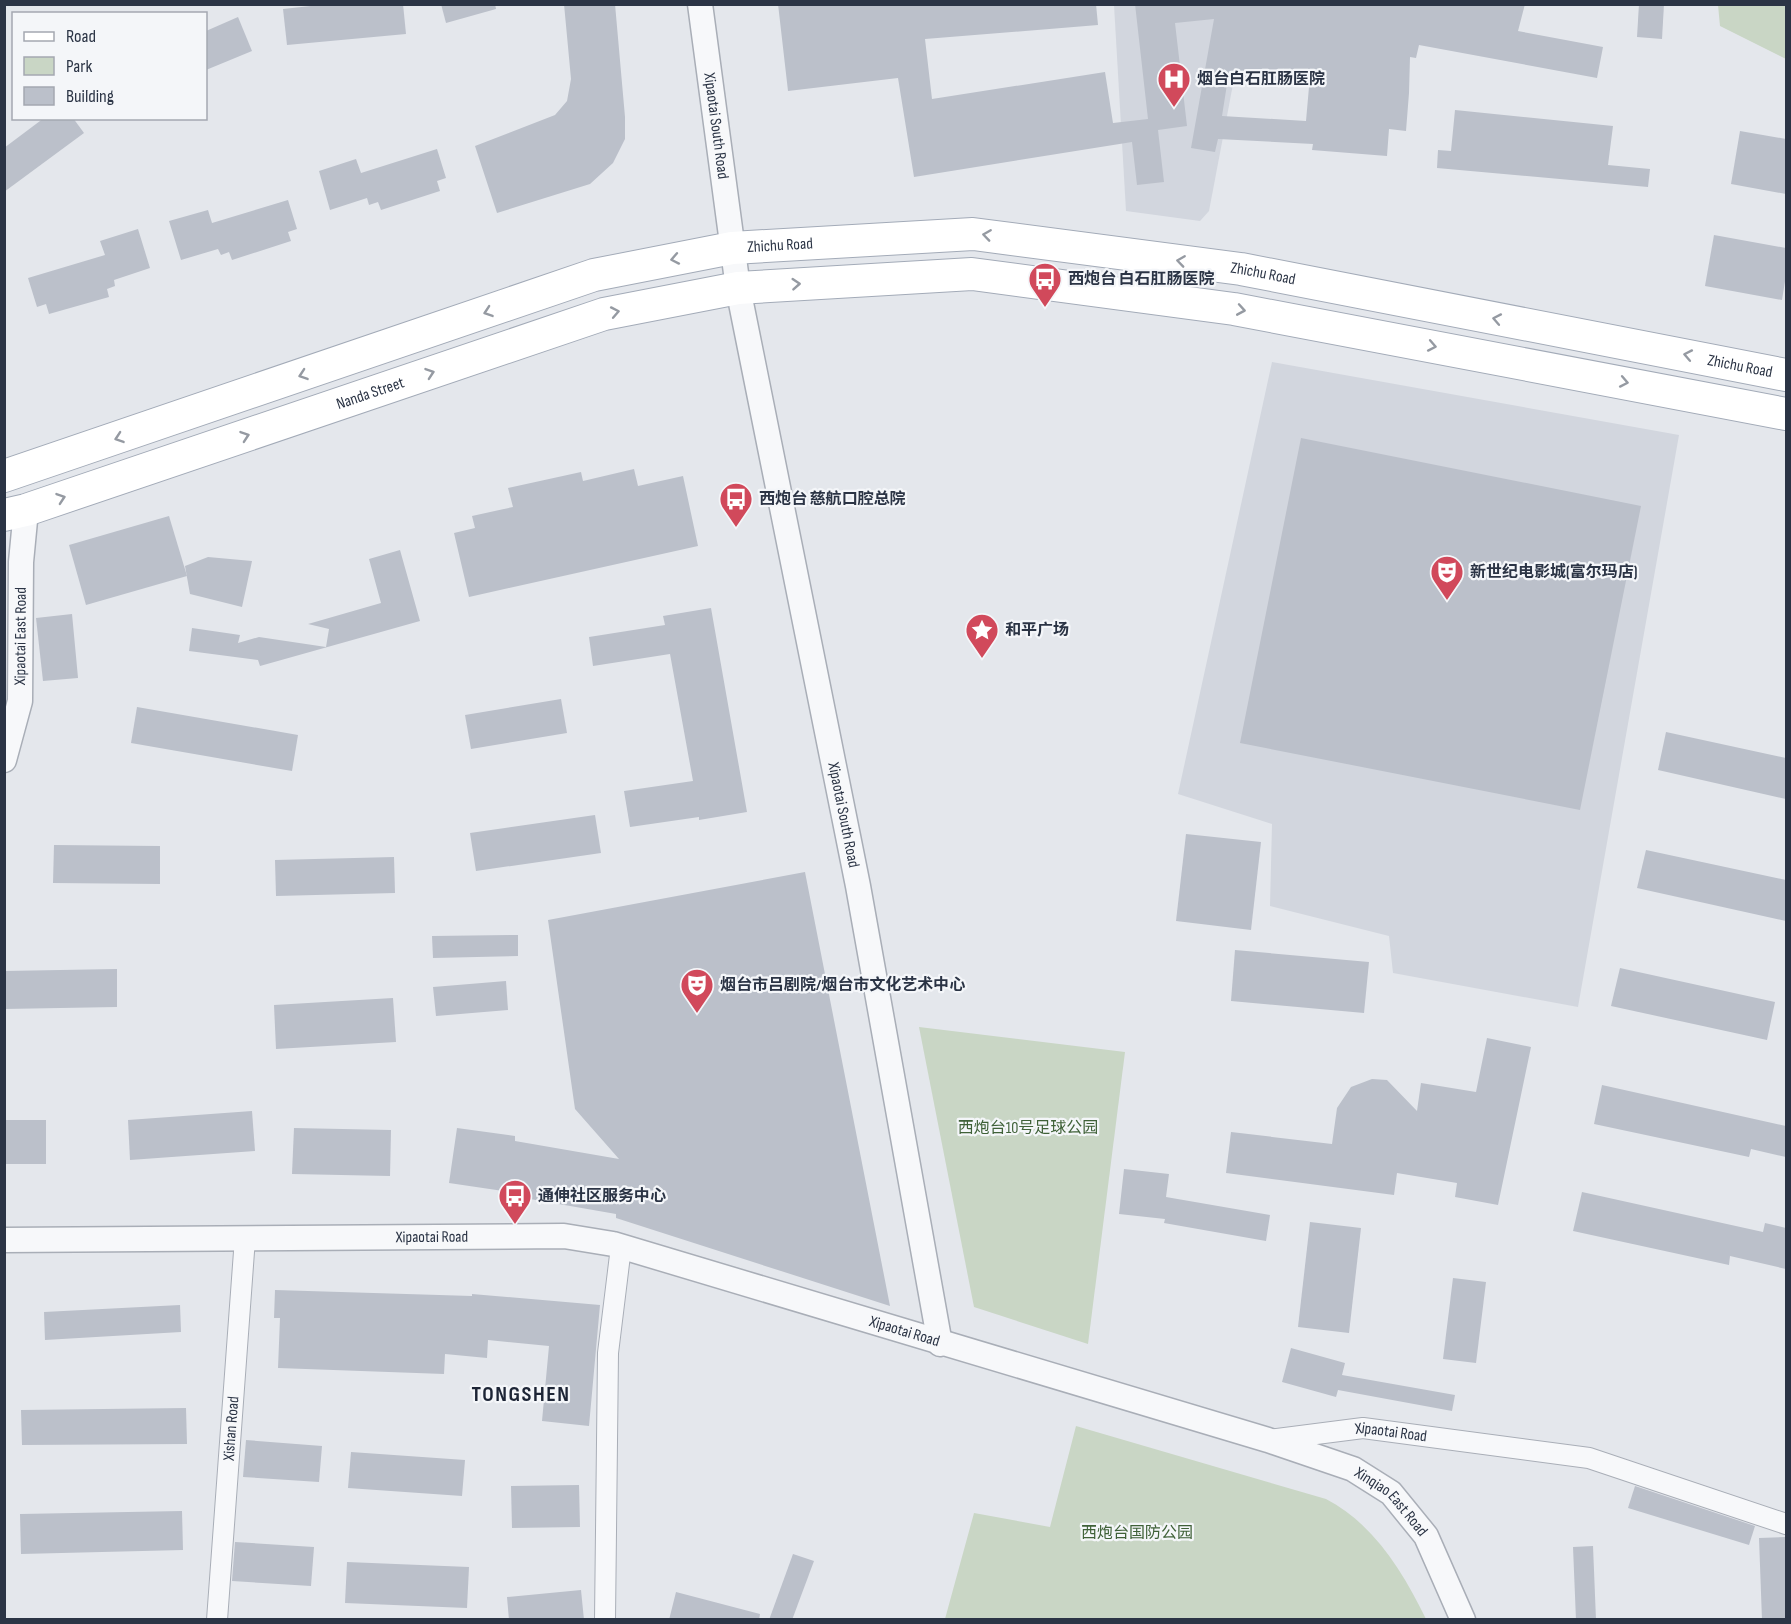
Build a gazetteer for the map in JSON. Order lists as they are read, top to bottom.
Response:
{
  "streets": {
    "main road": ["Zhichu Road", "Nanda Street"],
    "street": [
      "Xipaotai South Road",
      "Xipaotai East Road",
      "Xipaotai Road",
      "Xishan Road",
      "Xinqiao East Road"
    ]
  },
  "crossings": [
    ["Xipaotai South Road", "Zhichu Road"],
    ["Xipaotai South Road", "Nanda Street"],
    ["Xipaotai South Road", "Xipaotai Road"],
    ["Nanda Street", "Xipaotai East Road"],
    ["Xipaotai Road", "Xishan Road"],
    ["Xipaotai Road", "Xinqiao East Road"]
  ],
  "districts": ["TONGSHEN"],
  "parks": ["西炮台10号足球公园", "西炮台国防公园"],
  "places": {
    "hospital": ["烟台白石肛肠医院"],
    "bus stop": ["西炮台 白石肛肠医院", "西炮台 慈航口腔总院", "通伸社区服务中心"],
    "theatre": ["新世纪电影城(富尔玛店)", "烟台市吕剧院/烟台市文化艺术中心"],
    "place": ["和平广场"]
  },
  "legend": ["Road", "Park", "Building"]
}
